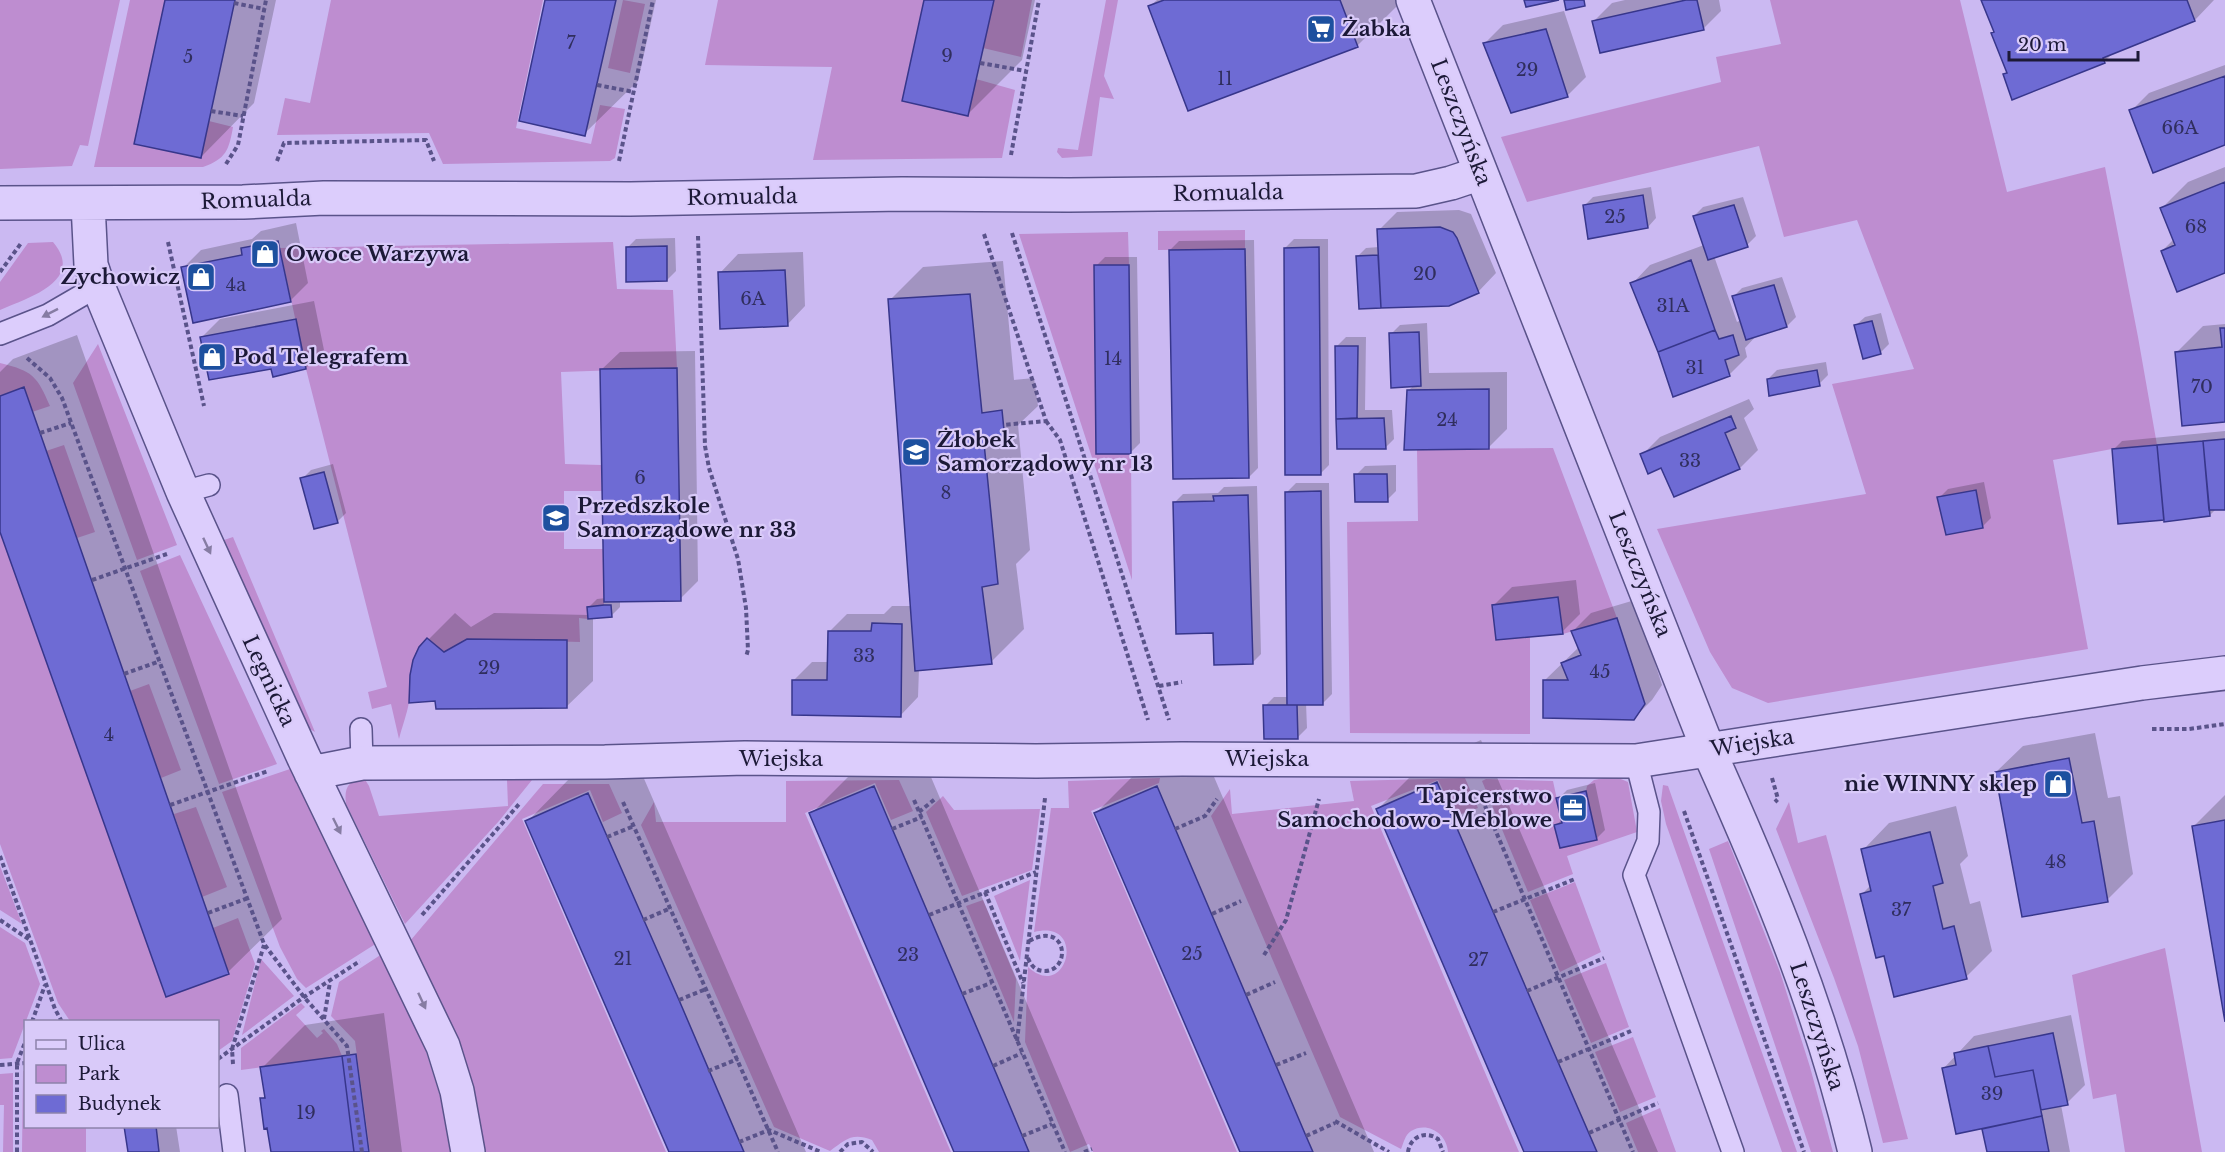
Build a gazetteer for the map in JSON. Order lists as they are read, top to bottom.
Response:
{
  "streets": {
    "street": [
      "Leszczyńska",
      "Romualda",
      "Legnicka",
      "Wiejska"
    ]
  },
  "crossings": [
    ["Leszczyńska", "Romualda"],
    ["Leszczyńska", "Wiejska"],
    ["Romualda", "Legnicka"],
    ["Legnicka", "Wiejska"]
  ],
  "one_way": ["Legnicka"],
  "places": {
    "supermarket": ["Żabka"],
    "shop": [
      "Owoce Warzywa",
      "Zychowicz",
      "Pod Telegrafem",
      "nie WINNY sklep"
    ],
    "school or university": ["Żłobek Samorządowy nr 13", "Przedszkole Samorządowe nr 33"],
    "office": ["Tapicerstwo Samochodowo-Meblowe"]
  },
  "house_numbers": [
    "7",
    "9",
    "5",
    "29",
    "11",
    "66A",
    "25",
    "68",
    "20",
    "4a",
    "6A",
    "31A",
    "14",
    "31",
    "70",
    "24",
    "33",
    "6",
    "8",
    "33",
    "29",
    "45",
    "4",
    "48",
    "37",
    "25",
    "23",
    "21",
    "27",
    "39",
    "19"
  ],
  "legend": ["Ulica", "Park", "Budynek"],
  "scale_bar": "20 m"
}
